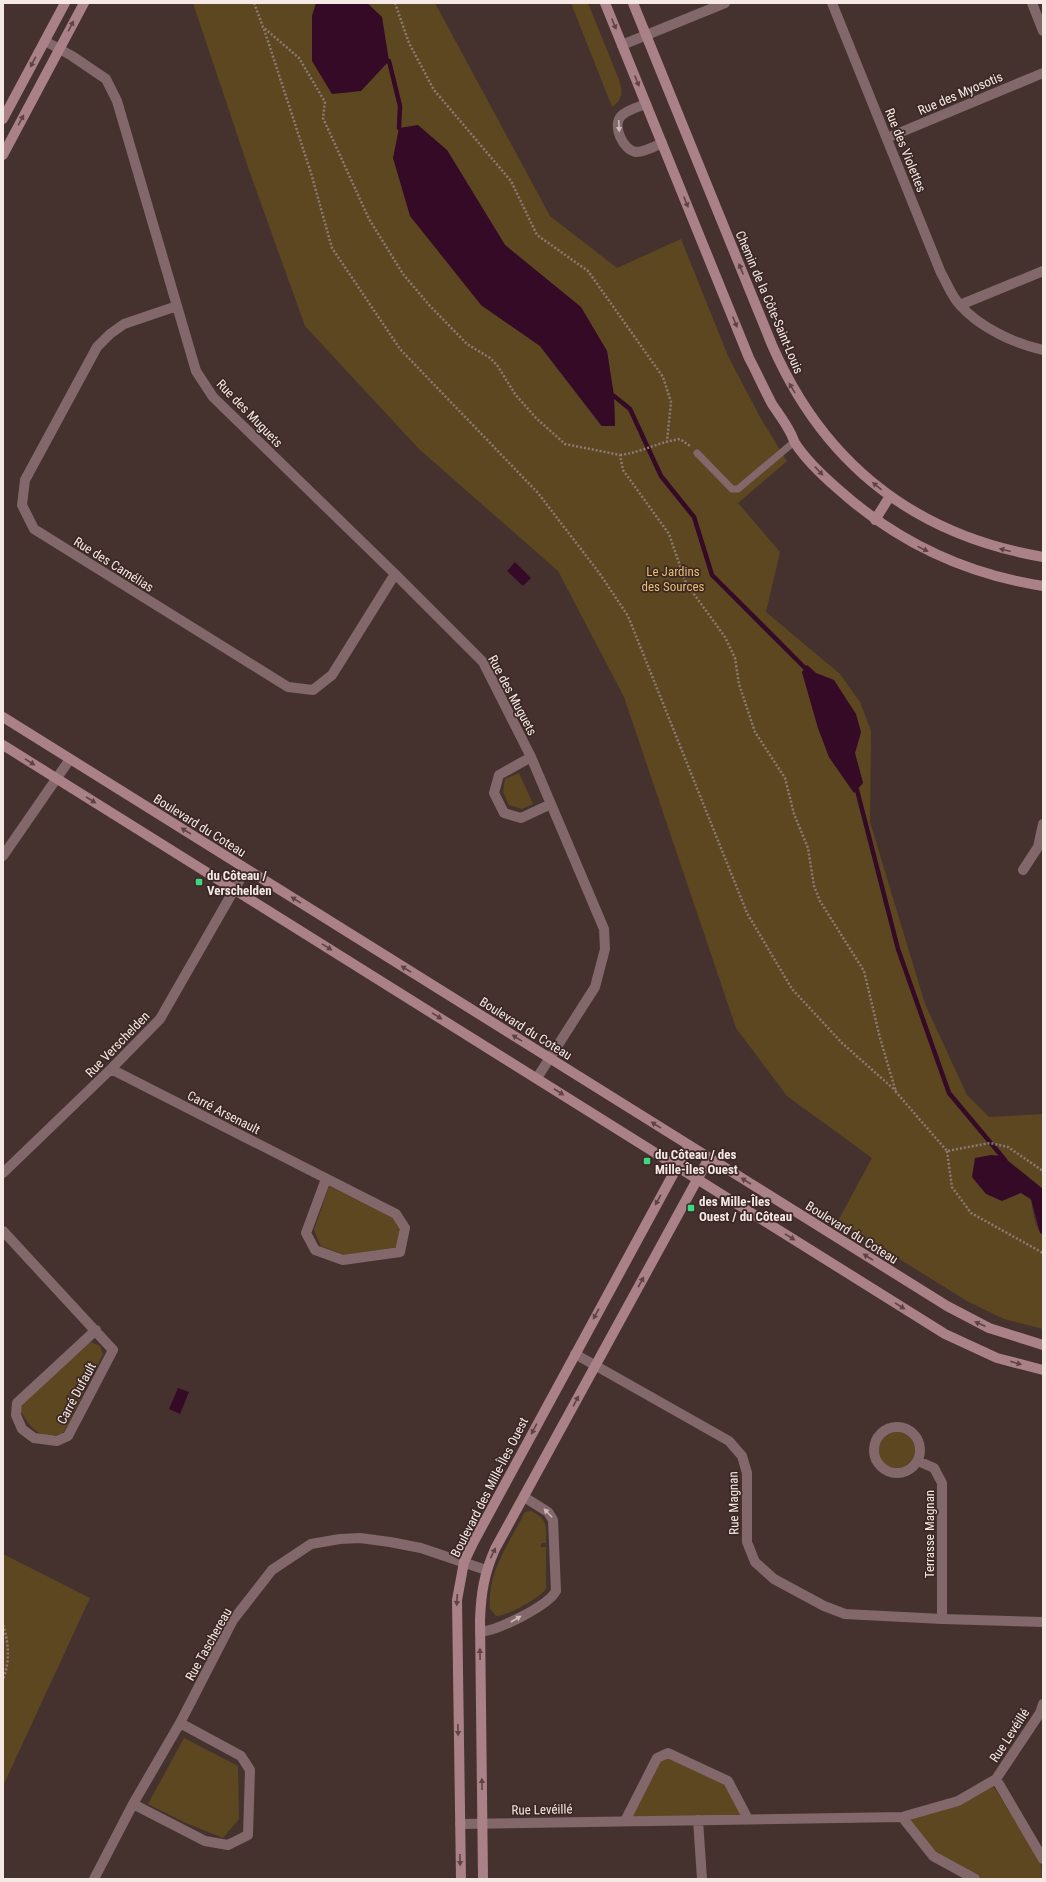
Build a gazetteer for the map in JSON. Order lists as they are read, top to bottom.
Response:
{
  "streets": {
    "street": [
      "Rue des Myosotis",
      "Rue des Violettes",
      "Chemin de la Côte-Saint-Louis",
      "Rue des Muguets",
      "Rue des Camélias",
      "Boulevard du Coteau",
      "Rue Verschelden",
      "Carré Arsenault",
      "Carré Dufault",
      "Boulevard des Mille-Îles Ouest",
      "Rue Magnan",
      "Terrasse Magnan",
      "Rue Taschereau",
      "Rue Levéillé"
    ]
  },
  "crossings": [
    ["Rue des Myosotis", "Rue des Violettes"],
    ["Rue des Muguets", "Rue des Camélias"],
    ["Rue des Muguets", "Boulevard du Coteau"],
    ["Boulevard du Coteau", "Rue Verschelden"],
    ["Boulevard du Coteau", "Boulevard des Mille-Îles Ouest"],
    ["Rue Verschelden", "Carré Arsenault"],
    ["Boulevard des Mille-Îles Ouest", "Rue Magnan"],
    ["Boulevard des Mille-Îles Ouest", "Rue Taschereau"],
    ["Boulevard des Mille-Îles Ouest", "Rue Levéillé"],
    ["Rue Magnan", "Terrasse Magnan"]
  ],
  "parks": ["Le Jardins des Sources"],
  "places": {
    "transit": ["du Côteau / Verschelden", "du Côteau / des Mille-Îles Ouest", "des Mille-Îles Ouest / du Côteau"]
  }
}
